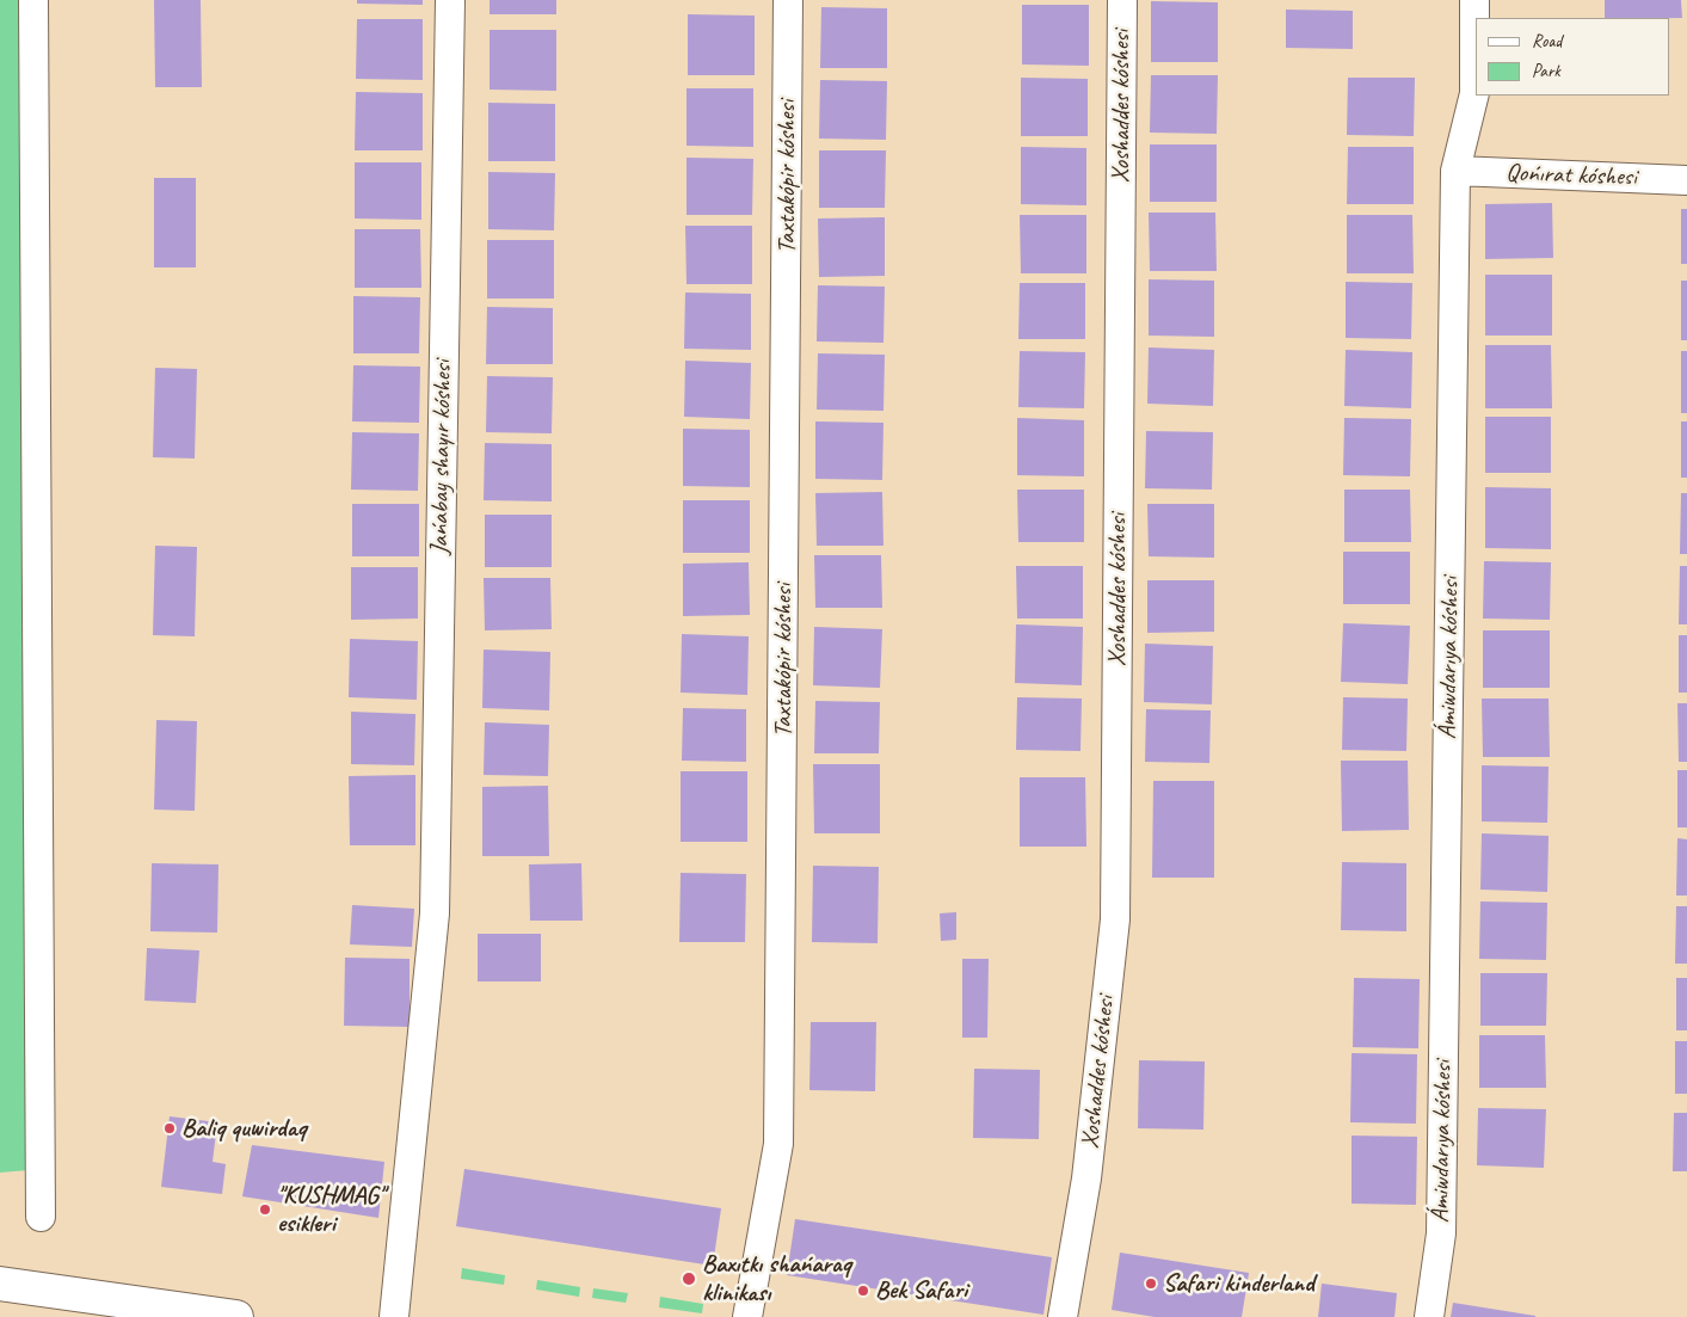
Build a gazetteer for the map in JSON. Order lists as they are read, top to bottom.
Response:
{
  "streets": {
    "street": [
      "Xoshaddes kóshesi",
      "Qońırat kóshesi",
      "Taxtakópir kóshesi",
      "Jańabay shayır kóshesi",
      "Ámiwdarıya kóshesi"
    ]
  },
  "crossings": [
    ["Qońırat kóshesi", "Ámiwdarıya kóshesi"]
  ],
  "places": [
    "Baliq quwirdaq",
    "\"KUSHMAG\" esikleri",
    "Baxıtkı shańaraq klinikası",
    "Safari kinderland",
    "Bek Safari"
  ],
  "legend": ["Road", "Park"]
}
